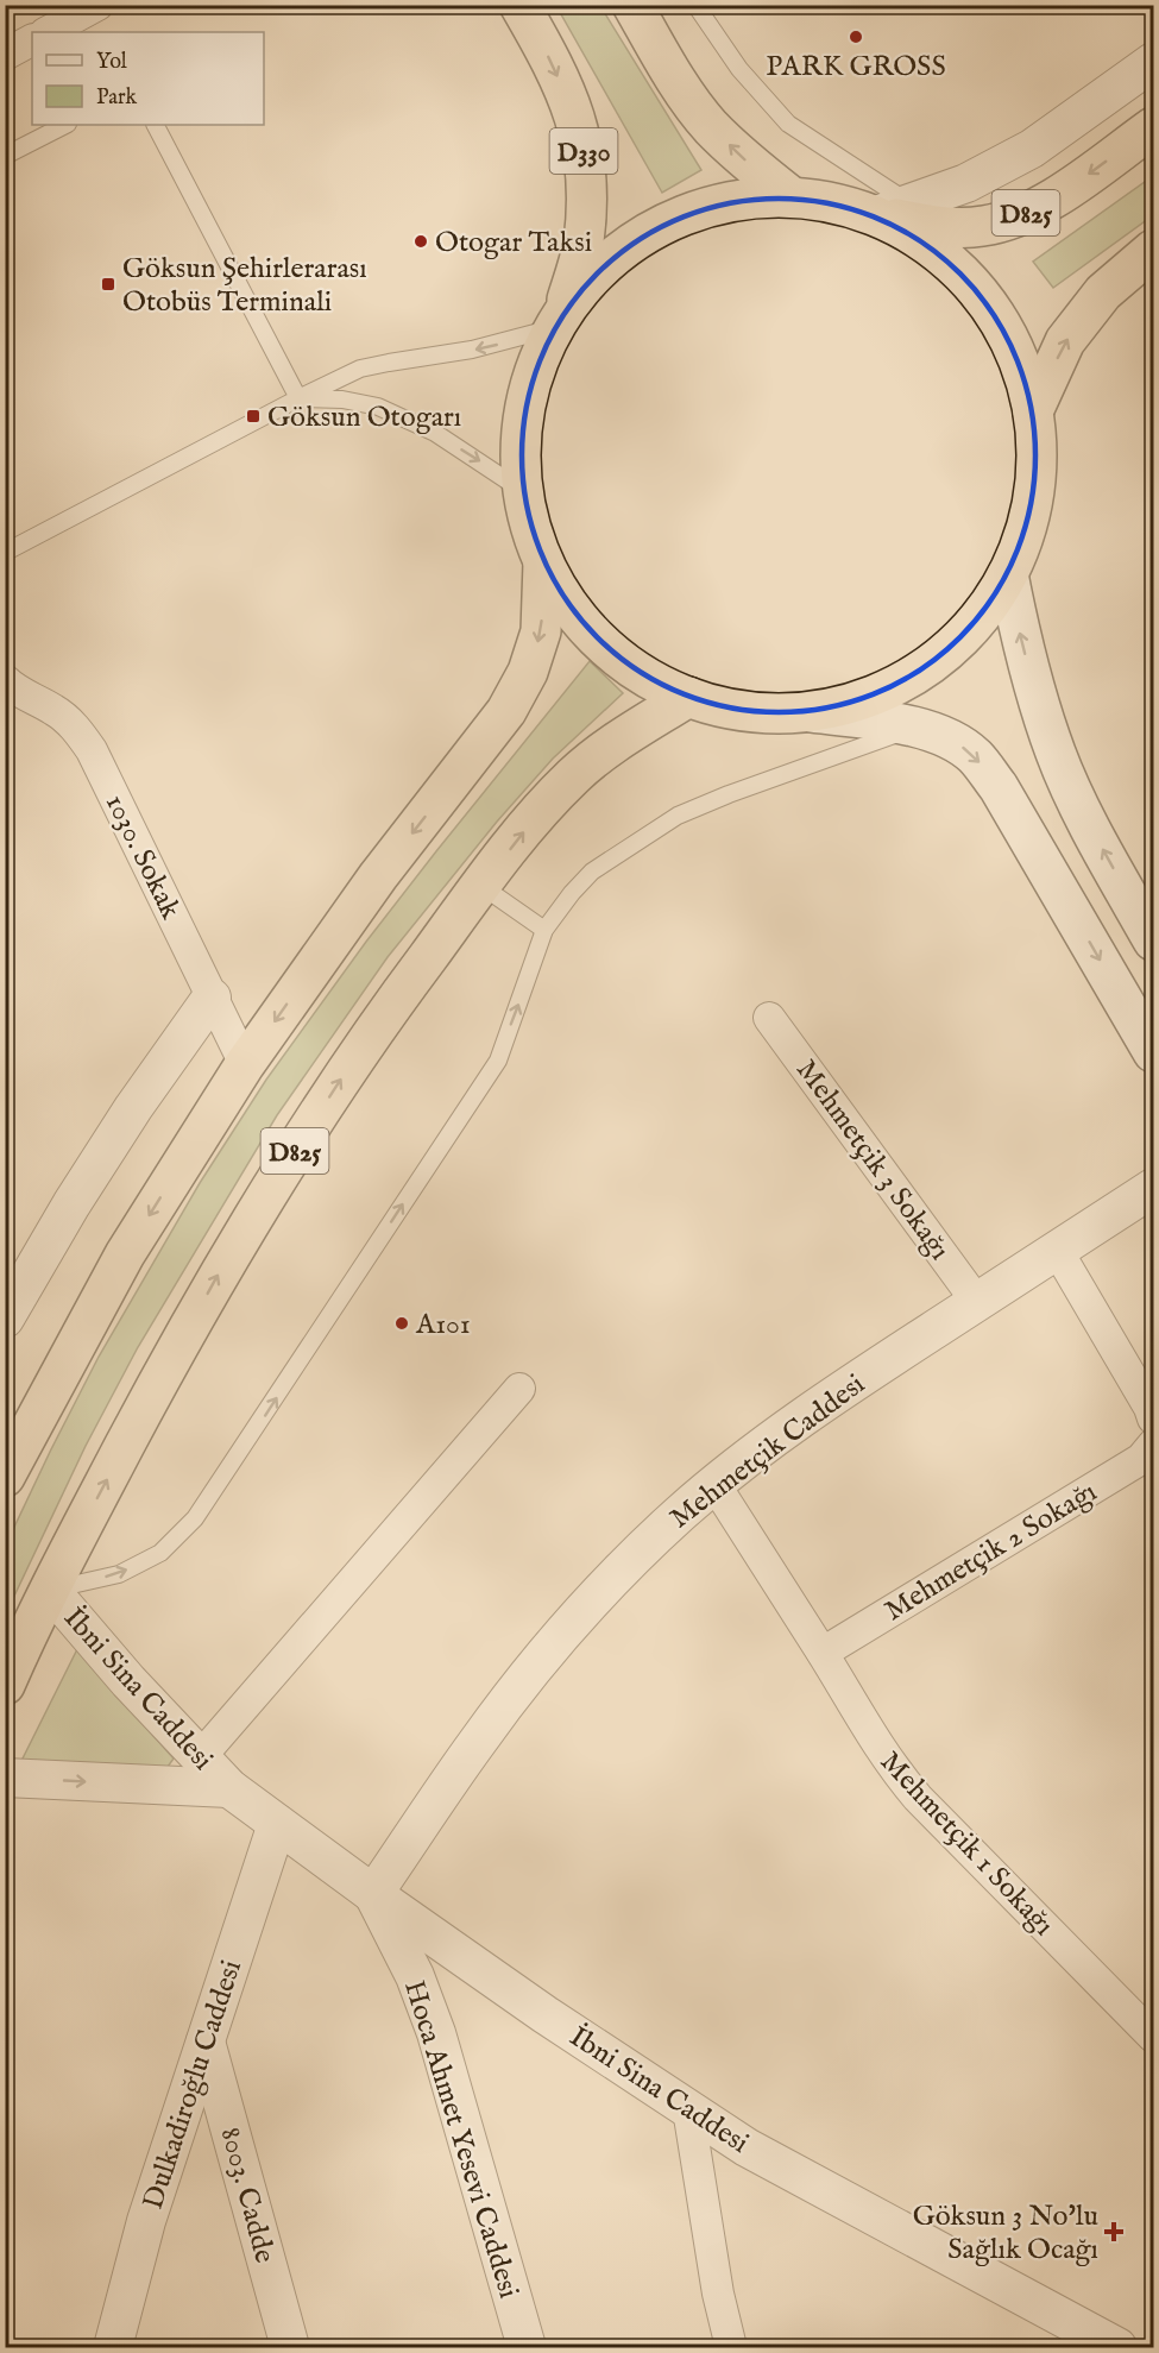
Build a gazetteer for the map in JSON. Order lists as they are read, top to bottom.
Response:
{
  "streets": {
    "highway": ["D330", "D825"],
    "street": [
      "1030. Sokak",
      "Mehmetçik 3 Sokağı",
      "Mehmetçik Caddesi",
      "Mehmetçik 2 Sokağı",
      "İbni Sina Caddesi",
      "Mehmetçik 1 Sokağı",
      "Dulkadiroğlu Caddesi",
      "Hoca Ahmet Yesevi Caddesi",
      "8003. Cadde"
    ]
  },
  "crossings": [
    ["D825", "İbni Sina Caddesi"],
    ["Mehmetçik 3 Sokağı", "Mehmetçik Caddesi"],
    ["Mehmetçik Caddesi", "İbni Sina Caddesi"],
    ["Mehmetçik Caddesi", "Mehmetçik 1 Sokağı"],
    ["Mehmetçik Caddesi", "Hoca Ahmet Yesevi Caddesi"],
    ["Mehmetçik 2 Sokağı", "Mehmetçik 1 Sokağı"],
    ["İbni Sina Caddesi", "Dulkadiroğlu Caddesi"],
    ["İbni Sina Caddesi", "Hoca Ahmet Yesevi Caddesi"],
    ["Dulkadiroğlu Caddesi", "8003. Cadde"]
  ],
  "places": {
    "other": ["PARK GROSS", "Otogar Taksi", "A101"],
    "transit": ["Göksun Şehirlerarası Otobüs Terminali", "Göksun Otogarı"],
    "health": ["Göksun 3 No'lu Sağlık Ocağı"]
  },
  "legend": ["Yol", "Park"]
}
